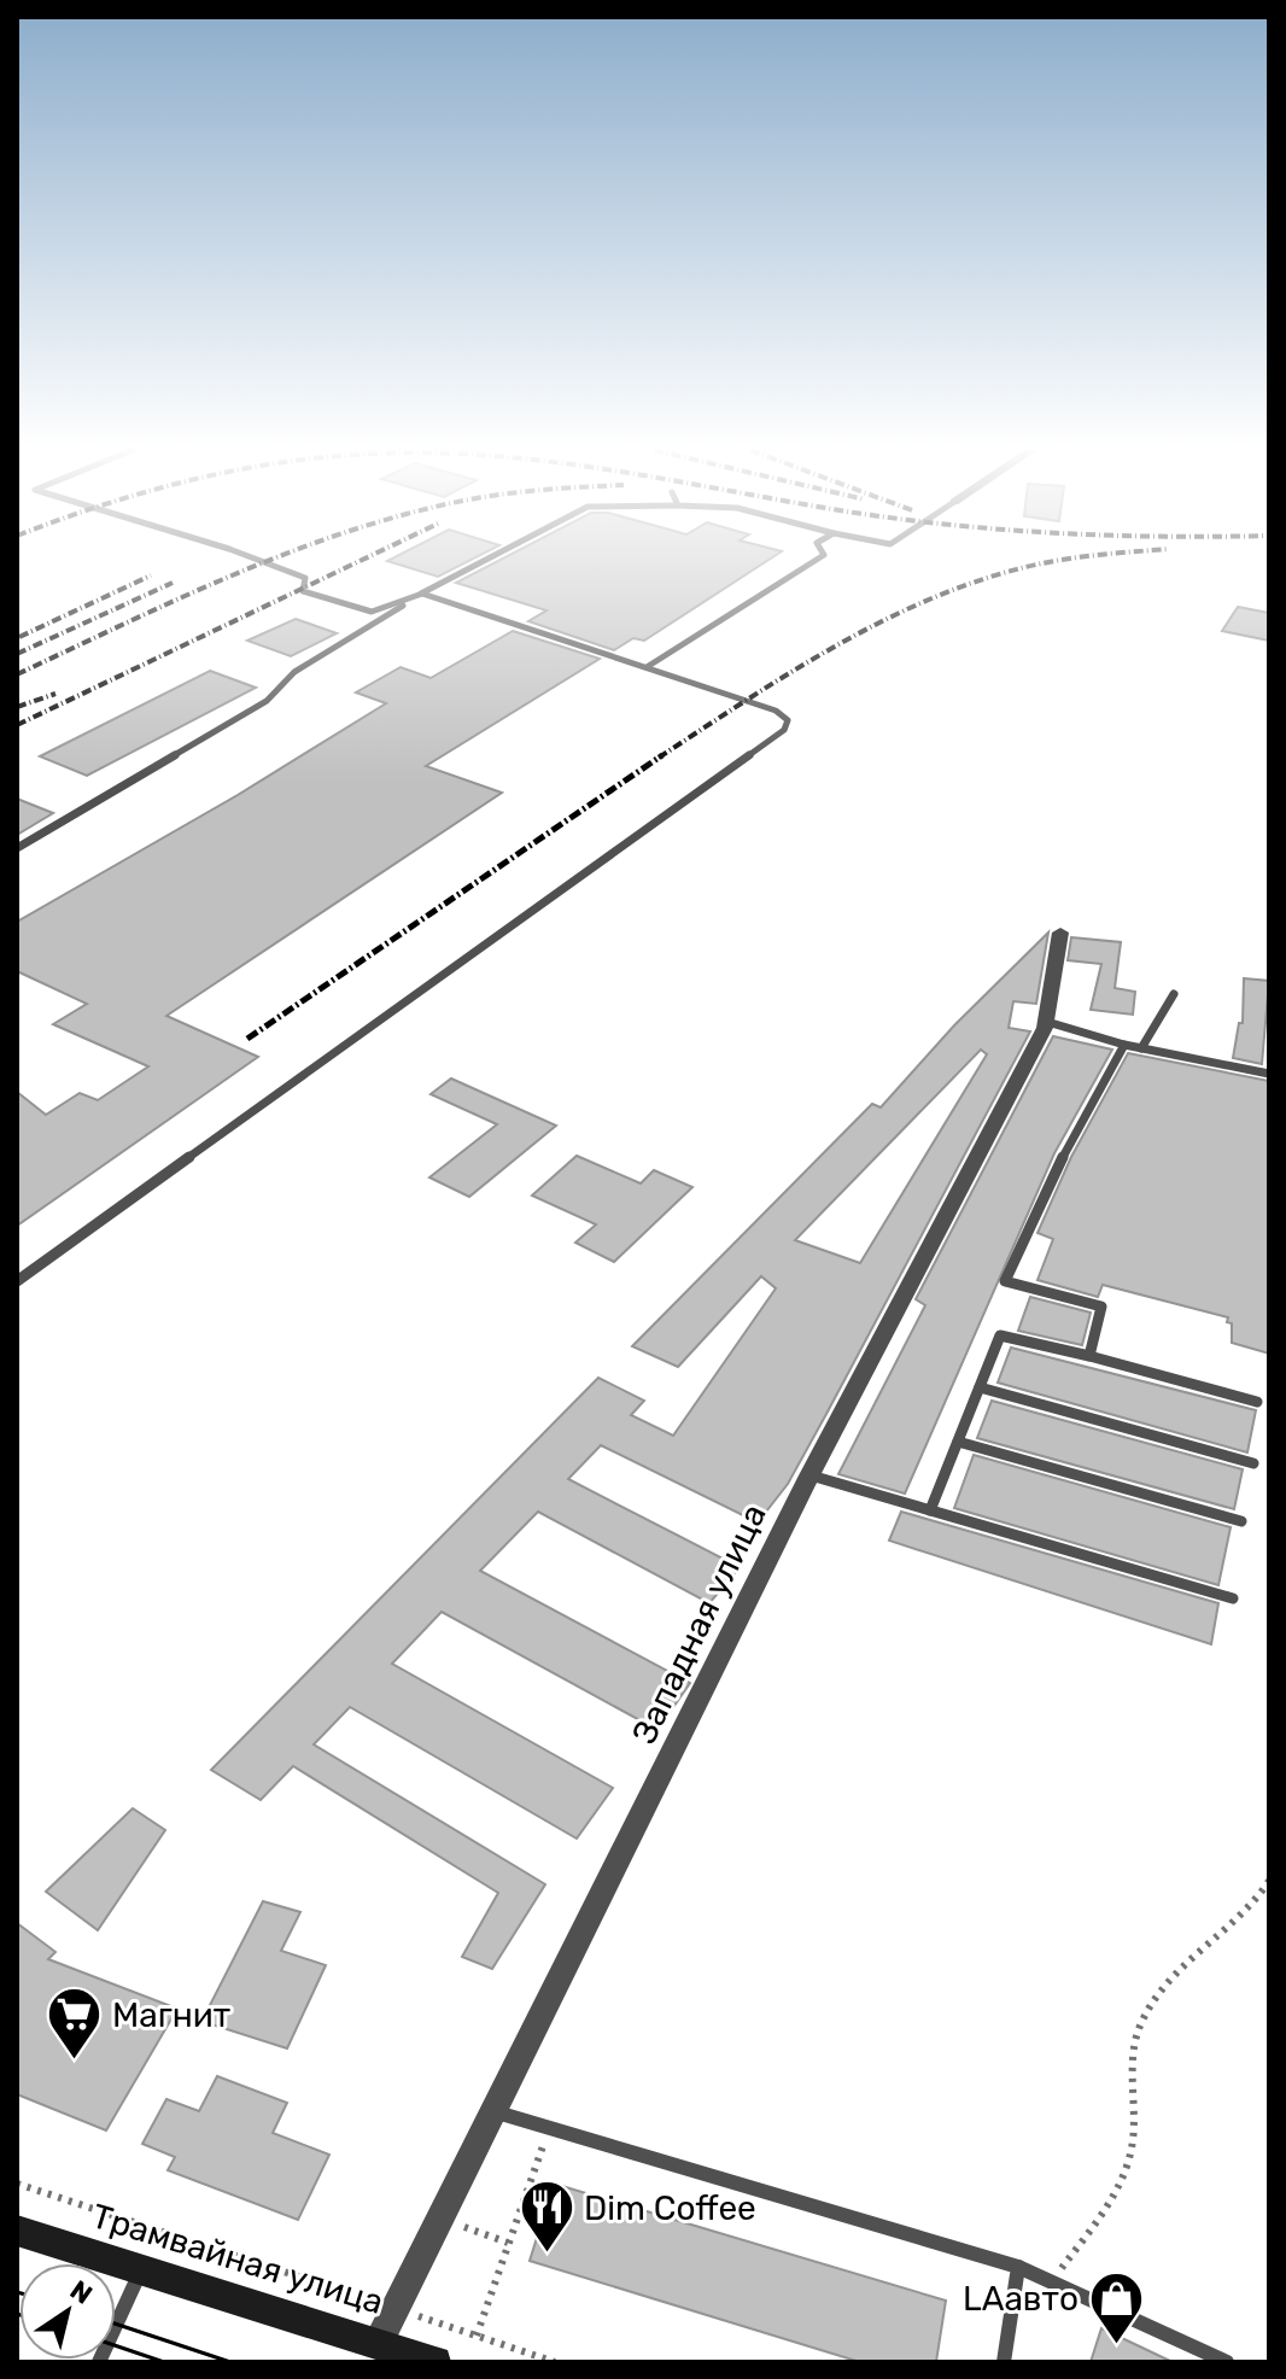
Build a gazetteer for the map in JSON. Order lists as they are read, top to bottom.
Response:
{
  "streets": {
    "street": ["Западная улица", "Трамвайная улица"]
  },
  "crossings": [
    ["Западная улица", "Трамвайная улица"]
  ],
  "places": {
    "supermarket": ["Магнит"],
    "restaurant": ["Dim Coffee"],
    "shop": ["LAавто"]
  },
  "north": "top right"
}
